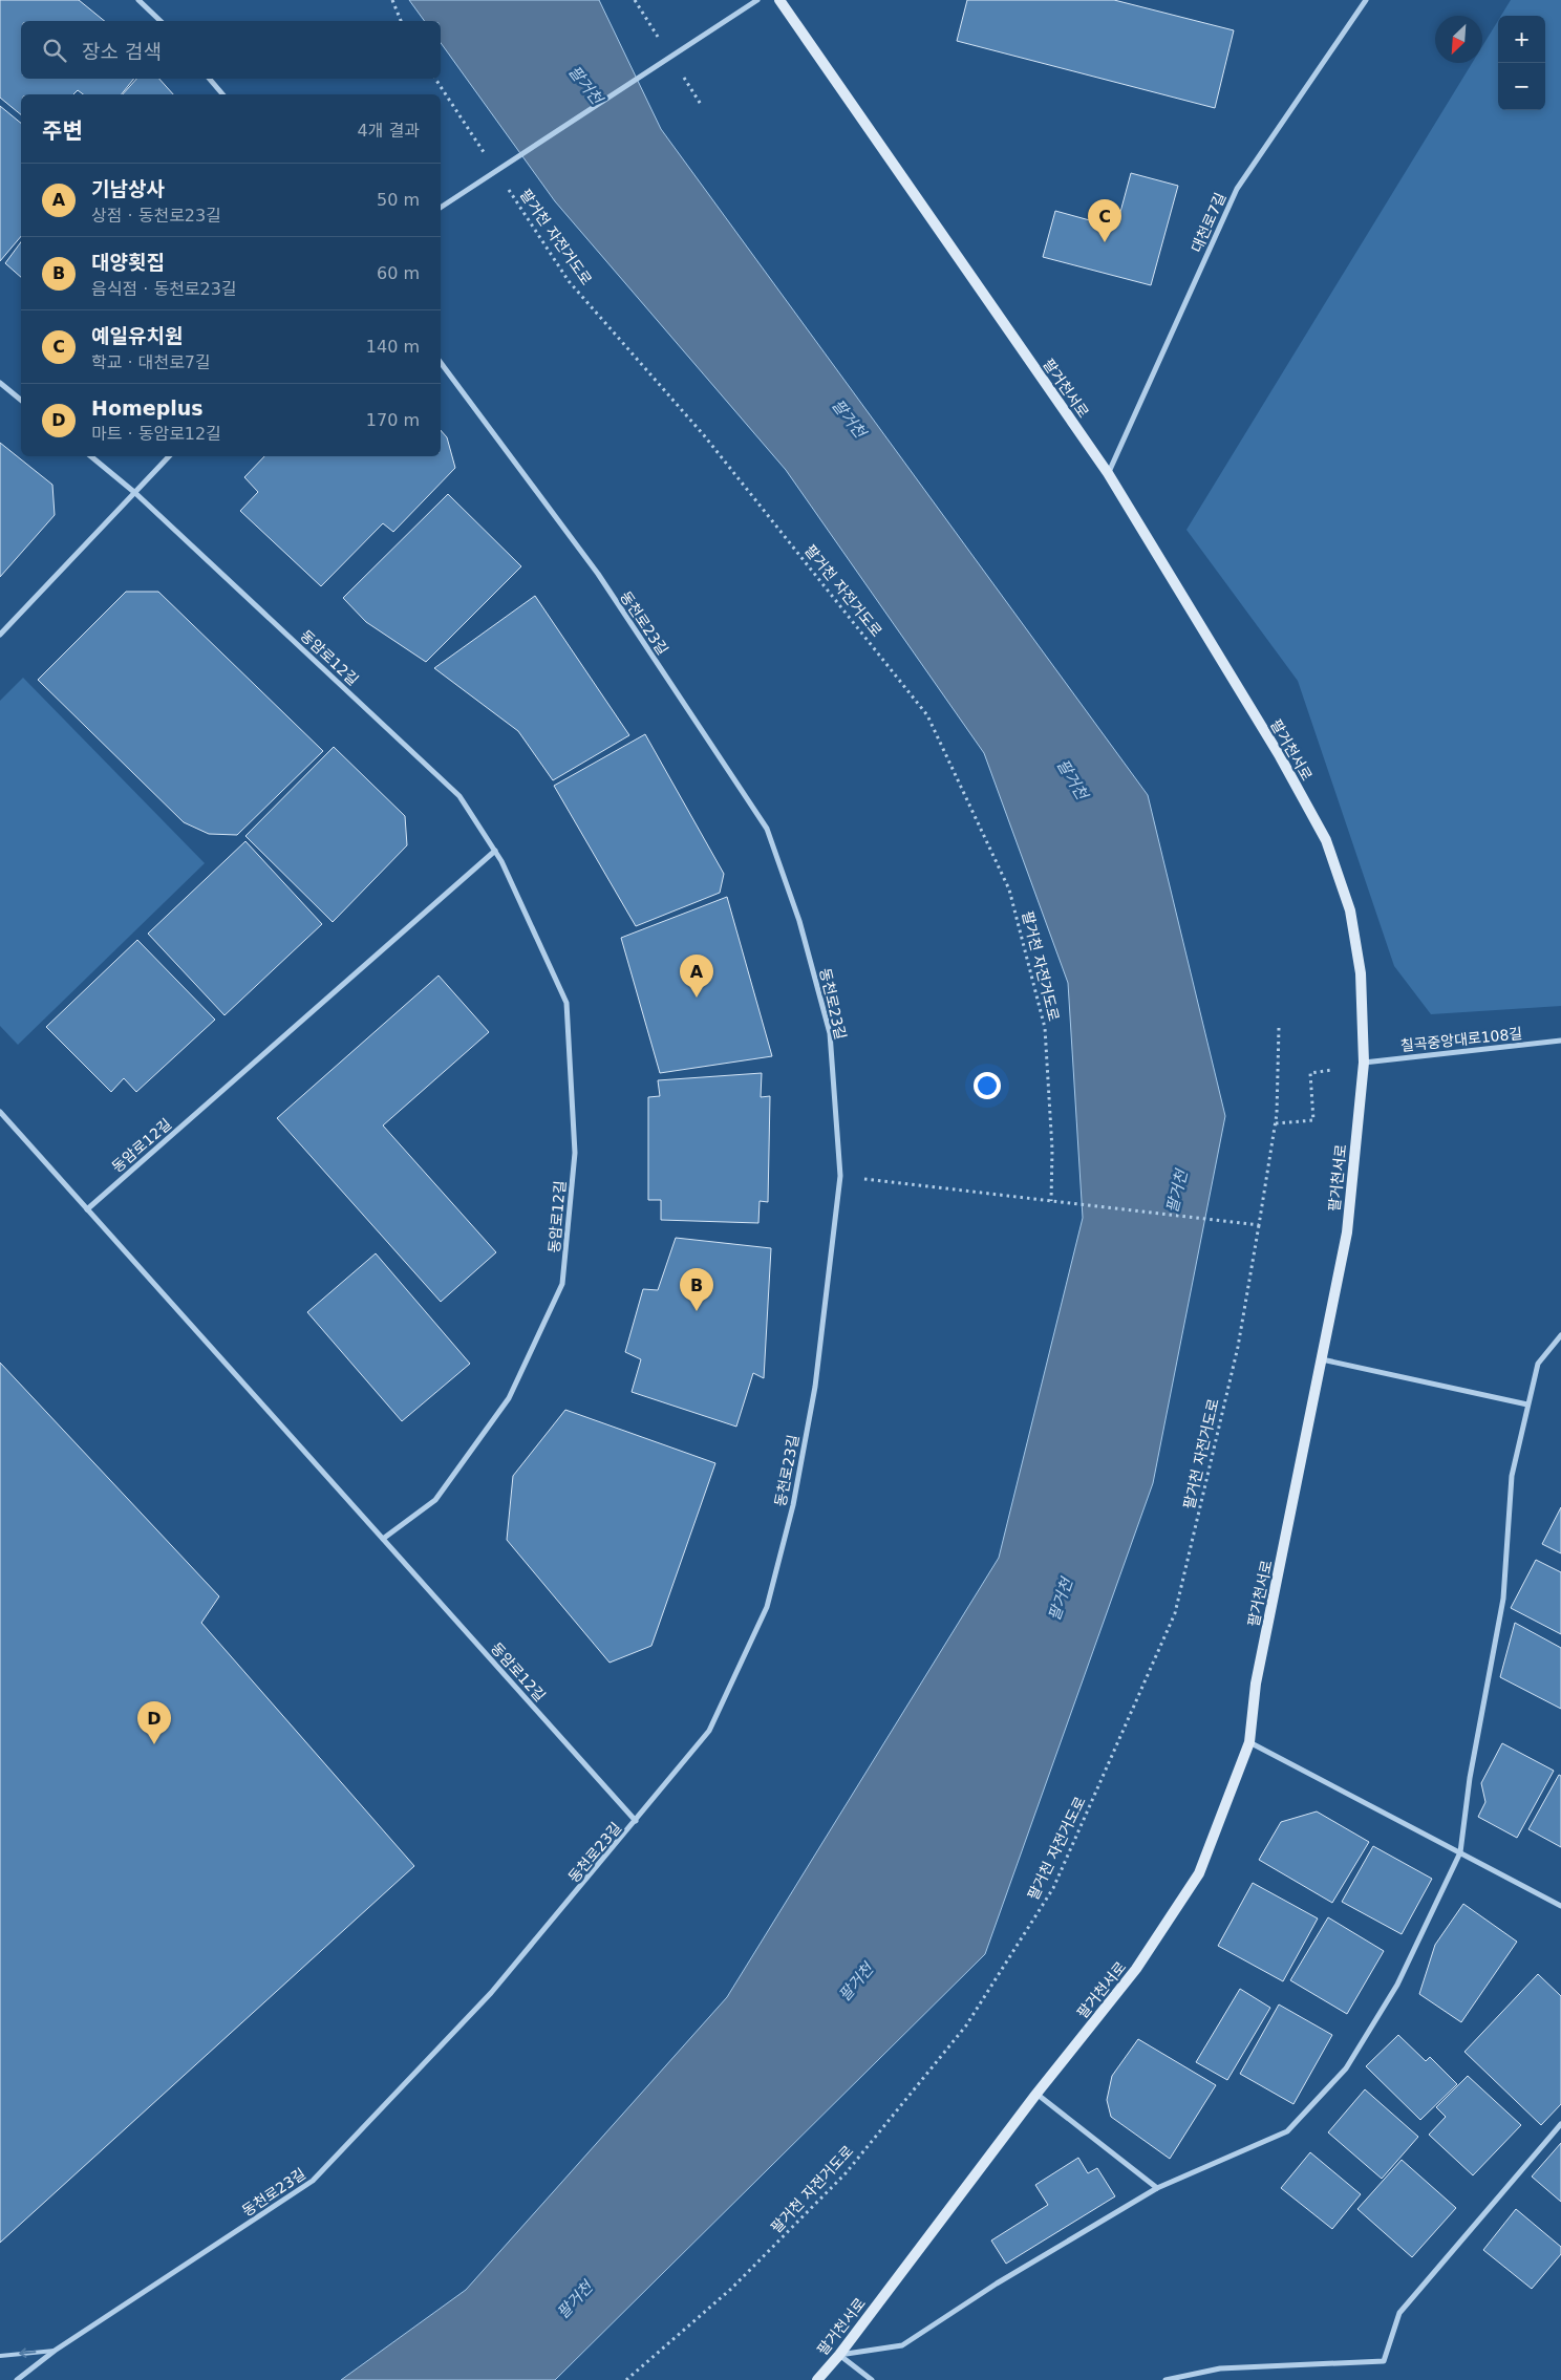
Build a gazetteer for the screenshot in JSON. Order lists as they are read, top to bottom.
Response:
{
  "streets": {
    "main road": ["팔거천서로"],
    "street": [
      "대천로7길",
      "동천로23길",
      "동암로12길",
      "칠곡중앙대로108길"
    ],
    "path": ["팔거천 자전거도로"]
  },
  "crossings": [
    ["대천로7길", "팔거천서로"],
    ["팔거천서로", "칠곡중앙대로108길"],
    ["동천로23길", "동암로12길"]
  ],
  "water": ["팔거천"],
  "north": "bottom left",
  "page": {
    "map_buttons": ["+", "−"],
    "search": "장소 검색",
    "heading": ["주변", "4개 결과"],
    "list": [
      {
        "mark": "A",
        "name": "기남상사",
        "note": "상점 · 동천로23길",
        "value": "50 m"
      },
      {
        "mark": "B",
        "name": "대양횟집",
        "note": "음식점 · 동천로23길",
        "value": "60 m"
      },
      {
        "mark": "C",
        "name": "예일유치원",
        "note": "학교 · 대천로7길",
        "value": "140 m"
      },
      {
        "mark": "D",
        "name": "Homeplus",
        "note": "마트 · 동암로12길",
        "value": "170 m"
      }
    ],
    "pins": [
      "C",
      "A",
      "B",
      "D"
    ]
  }
}
